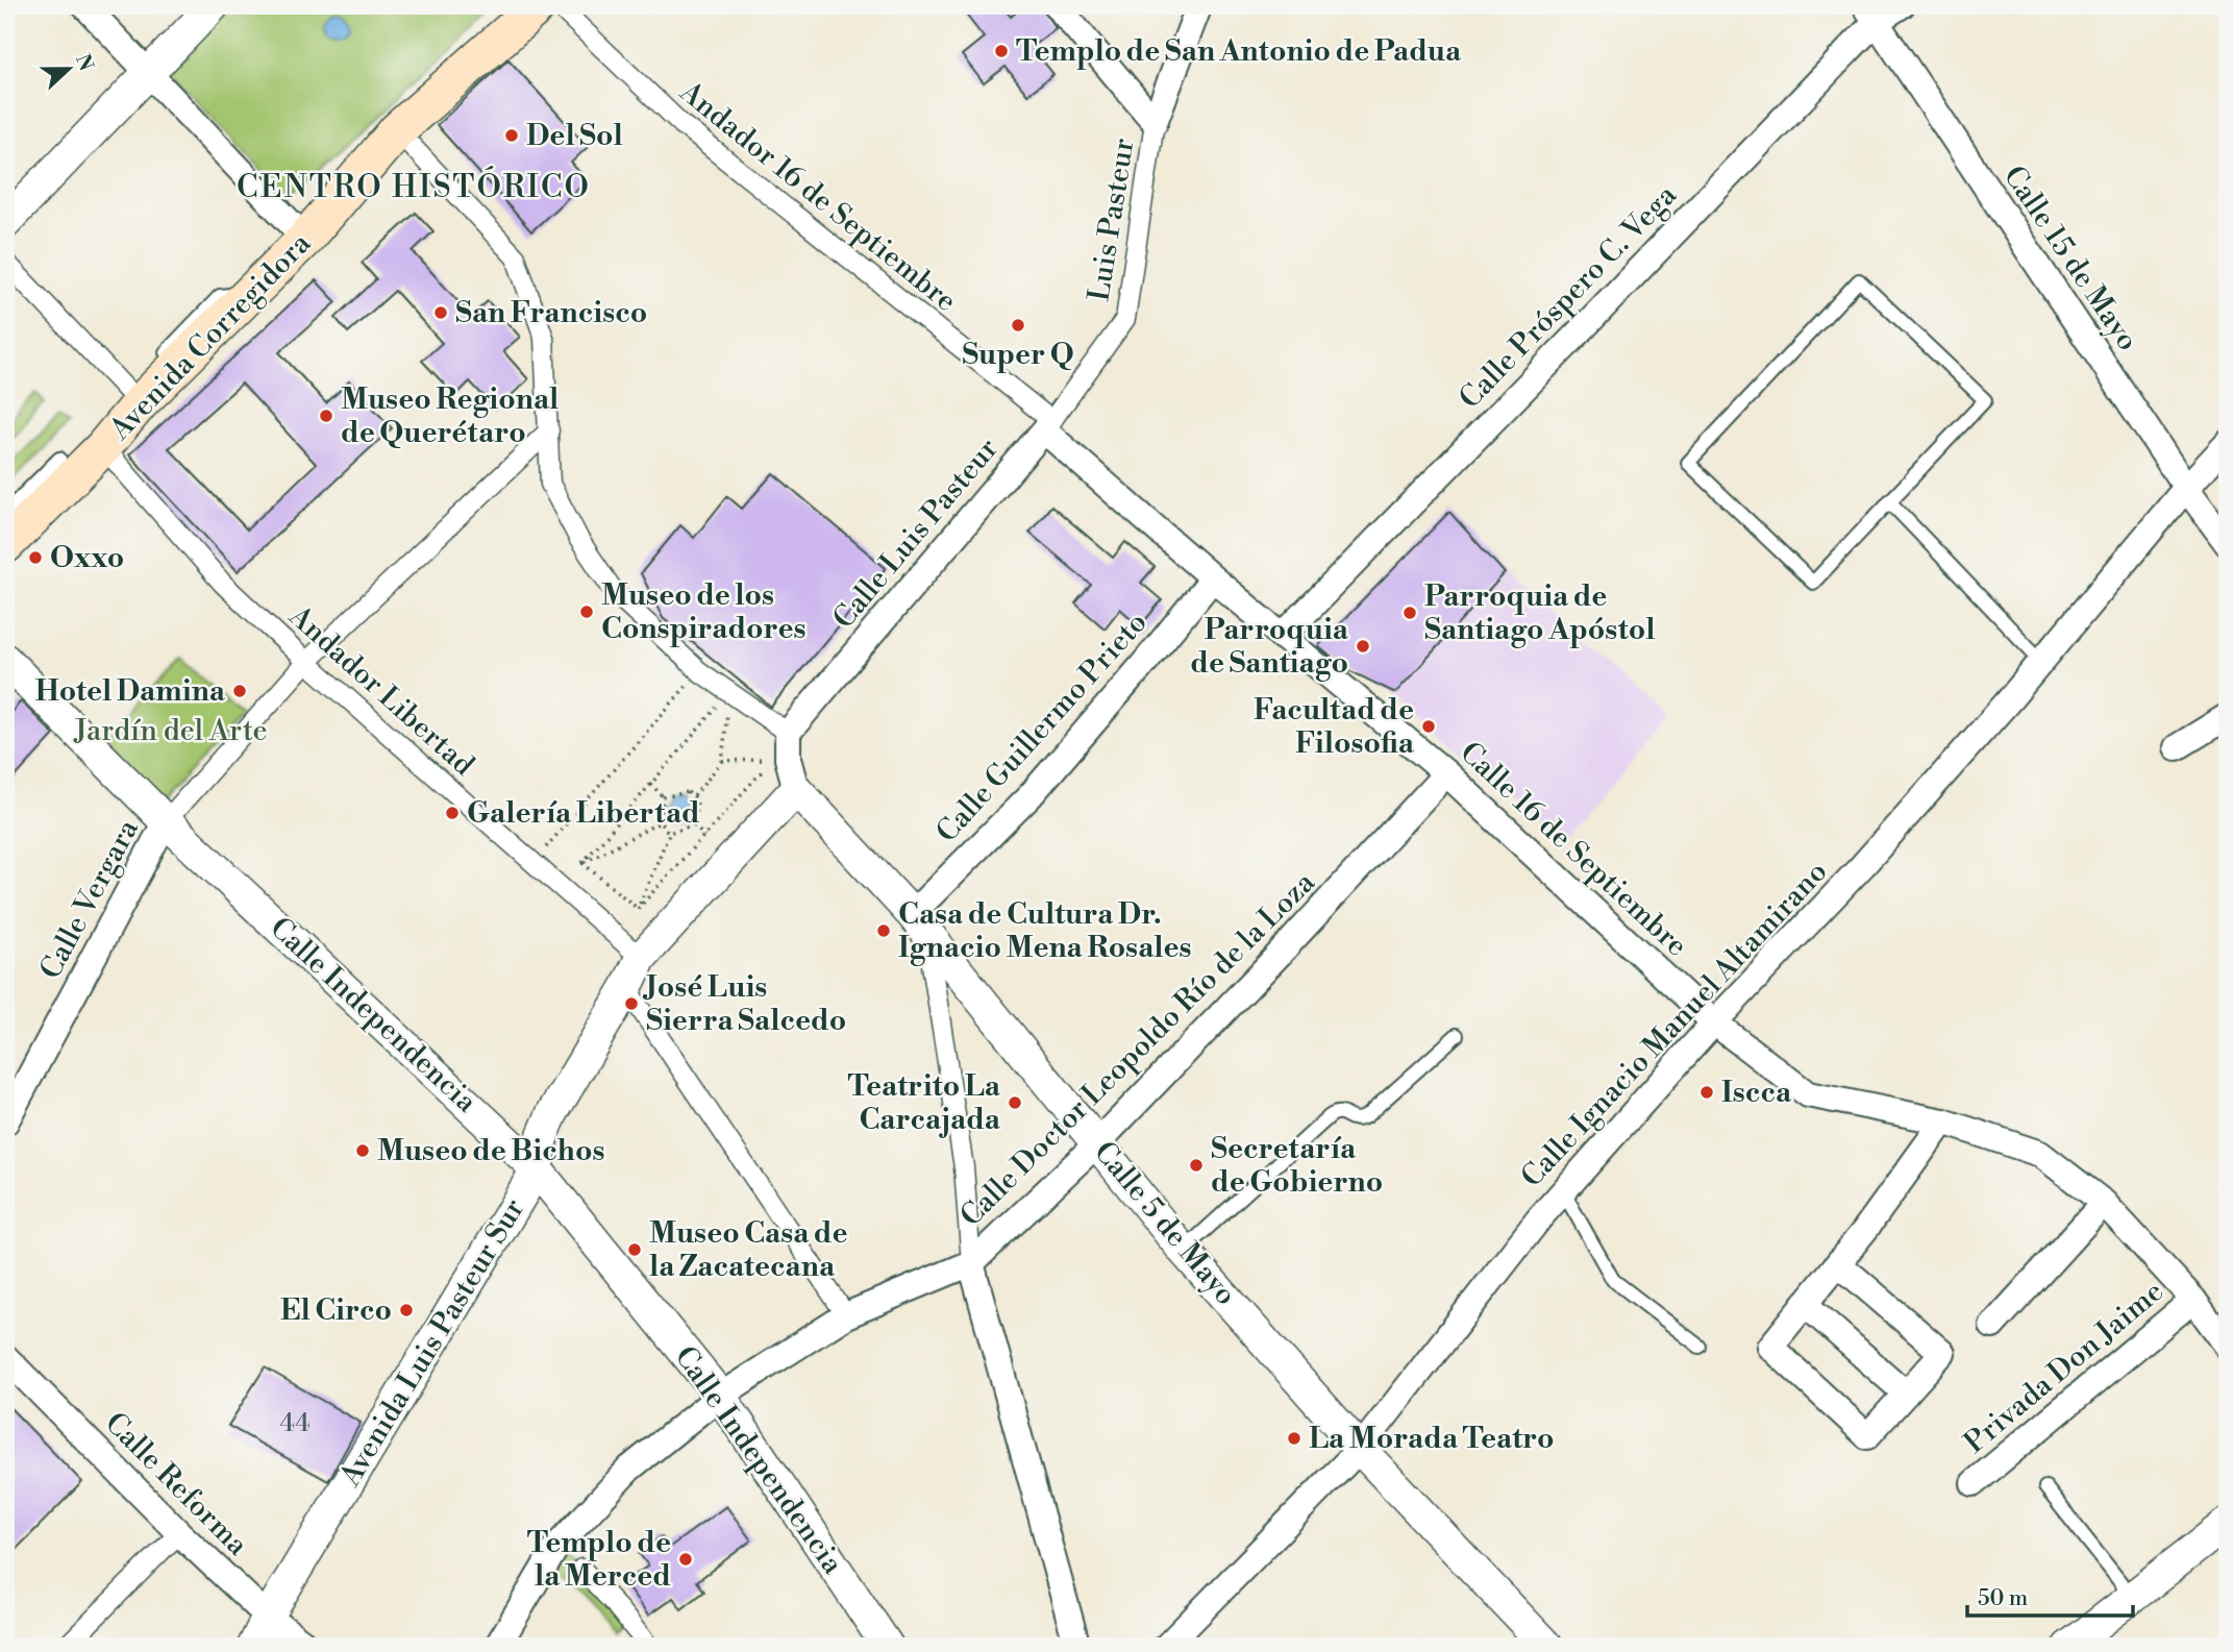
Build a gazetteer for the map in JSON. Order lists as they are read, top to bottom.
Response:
{
  "streets": {
    "main road": ["Avenida Corregidora"],
    "street": [
      "Andador 16 de Septiembre",
      "Luis Pasteur",
      "Calle 15 de Mayo",
      "Calle Próspero C. Vega",
      "Calle Luis Pasteur",
      "Andador Libertad",
      "Calle Guillermo Prieto",
      "Calle 16 de Septiembre",
      "Calle Vergara",
      "Calle Independencia",
      "Calle Ignacio Manuel Altamirano",
      "Calle Doctor Leopoldo Río de la Loza",
      "Calle 5 de Mayo",
      "Avenida Luis Pasteur Sur",
      "Privada Don Jaime",
      "Calle Reforma"
    ]
  },
  "crossings": [
    ["Andador 16 de Septiembre", "Luis Pasteur"],
    ["Andador 16 de Septiembre", "Calle Luis Pasteur"],
    ["Andador 16 de Septiembre", "Calle 16 de Septiembre"],
    ["Luis Pasteur", "Calle Luis Pasteur"],
    ["Luis Pasteur", "Calle 16 de Septiembre"],
    ["Calle 15 de Mayo", "Calle Próspero C. Vega"],
    ["Calle 15 de Mayo", "Calle Ignacio Manuel Altamirano"],
    ["Calle Próspero C. Vega", "Calle 16 de Septiembre"],
    ["Avenida Corregidora", "Andador Libertad"],
    ["Calle Luis Pasteur", "Calle 16 de Septiembre"],
    ["Andador Libertad", "Avenida Luis Pasteur Sur"],
    ["Calle Guillermo Prieto", "Calle 16 de Septiembre"],
    ["Calle Guillermo Prieto", "Calle 5 de Mayo"],
    ["Calle 16 de Septiembre", "Calle Ignacio Manuel Altamirano"],
    ["Calle 16 de Septiembre", "Calle Doctor Leopoldo Río de la Loza"],
    ["Calle 16 de Septiembre", "Privada Don Jaime"],
    ["Calle Vergara", "Calle Independencia"],
    ["Calle Independencia", "Calle Doctor Leopoldo Río de la Loza"],
    ["Calle Independencia", "Avenida Luis Pasteur Sur"],
    ["Calle Ignacio Manuel Altamirano", "Calle 5 de Mayo"],
    ["Calle Doctor Leopoldo Río de la Loza", "Calle 5 de Mayo"],
    ["Calle 5 de Mayo", "Avenida Luis Pasteur Sur"],
    ["Avenida Luis Pasteur Sur", "Calle Reforma"]
  ],
  "districts": ["CENTRO HISTÓRICO"],
  "parks": ["Jardín del Arte"],
  "places": [
    "Templo de San Antonio de Padua",
    "Del Sol",
    "San Francisco",
    "Super Q",
    "Museo Regional de Querétaro",
    "Oxxo",
    "Museo de los Conspiradores",
    "Parroquia de Santiago Apóstol",
    "Parroquia de Santiago",
    "Hotel Damina",
    "Facultad de Filosofia",
    "Galería Libertad",
    "Casa de Cultura Dr. Ignacio Mena Rosales",
    "José Luis Sierra Salcedo",
    "Iscca",
    "Teatrito La Carcajada",
    "Museo de Bichos",
    "Secretaría de Gobierno",
    "Museo Casa de la Zacatecana",
    "El Circo",
    "La Morada Teatro",
    "Templo de la Merced"
  ],
  "house_numbers": ["44"],
  "scale_bar": "50 m",
  "north": "right"
}
